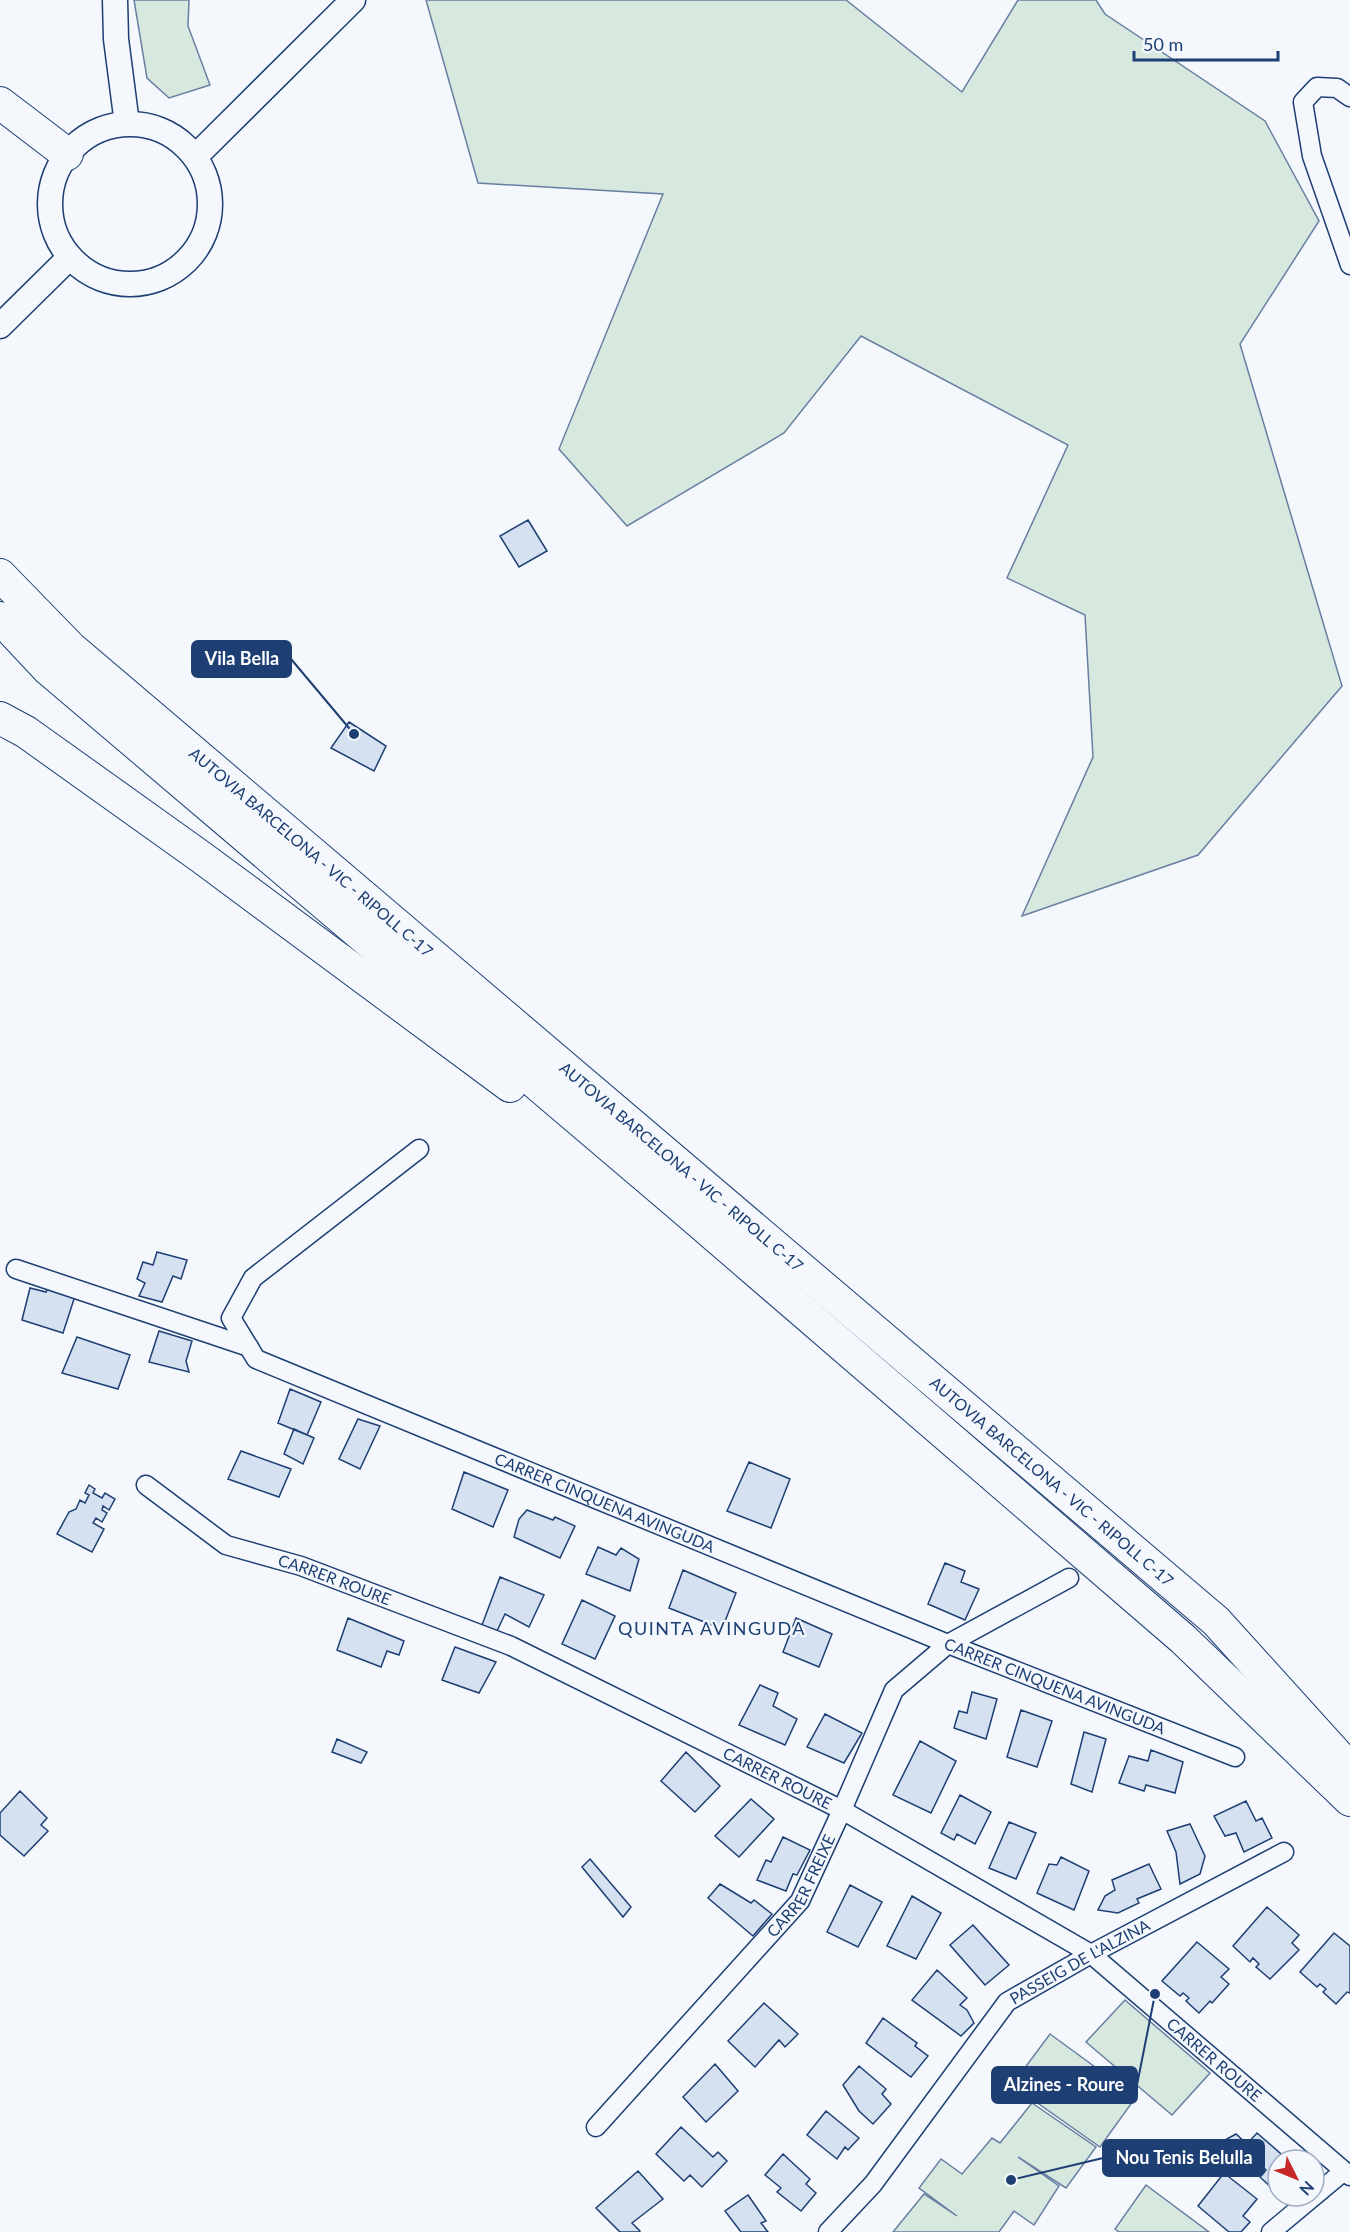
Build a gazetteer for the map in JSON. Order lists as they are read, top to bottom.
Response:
{
  "streets": {
    "highway": ["AUTOVIA BARCELONA - VIC - RIPOLL C-17"],
    "street": [
      "CARRER CINQUENA AVINGUDA",
      "CARRER ROURE",
      "CARRER FREIXE",
      "PASSEIG DE L'ALZINA"
    ]
  },
  "crossings": [
    ["CARRER CINQUENA AVINGUDA", "CARRER FREIXE"],
    ["CARRER ROURE", "CARRER FREIXE"],
    ["CARRER ROURE", "PASSEIG DE L'ALZINA"]
  ],
  "districts": ["QUINTA AVINGUDA"],
  "places": ["Vila Bella", "Alzines - Roure", "Nou Tenis Belulla"],
  "scale_bar": "50 m",
  "north": "bottom right"
}
